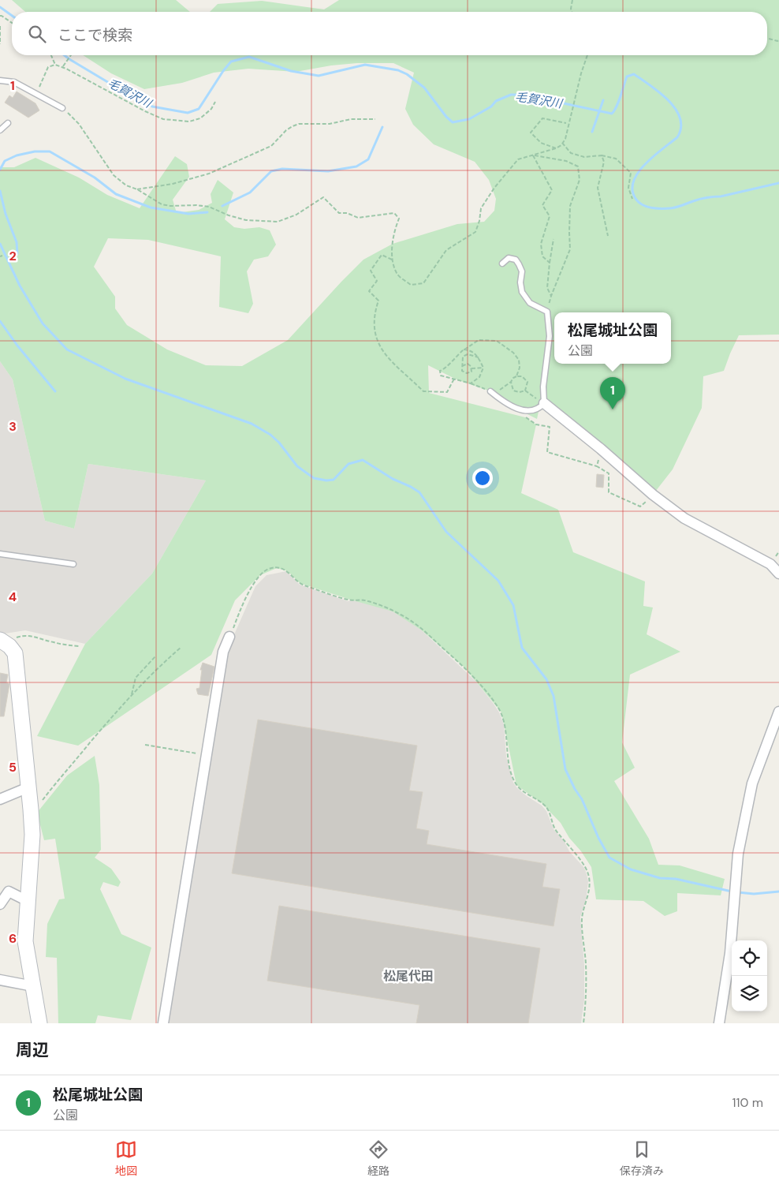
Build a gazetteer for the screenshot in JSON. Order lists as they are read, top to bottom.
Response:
{
  "districts": ["松尾代田"],
  "water": ["毛賀沢川"],
  "page": {
    "search": "ここで検索",
    "popup": ["松尾城址公園", "公園"],
    "pins": "1",
    "heading": "周辺",
    "list": [
      {
        "mark": "1",
        "name": "松尾城址公園",
        "note": "公園",
        "value": "110 m"
      }
    ],
    "nav": ["地図", "経路", "保存済み"]
  },
  "grid": {
    "rows": [
      "1",
      "2",
      "3",
      "4",
      "5",
      "6"
    ]
  }
}
